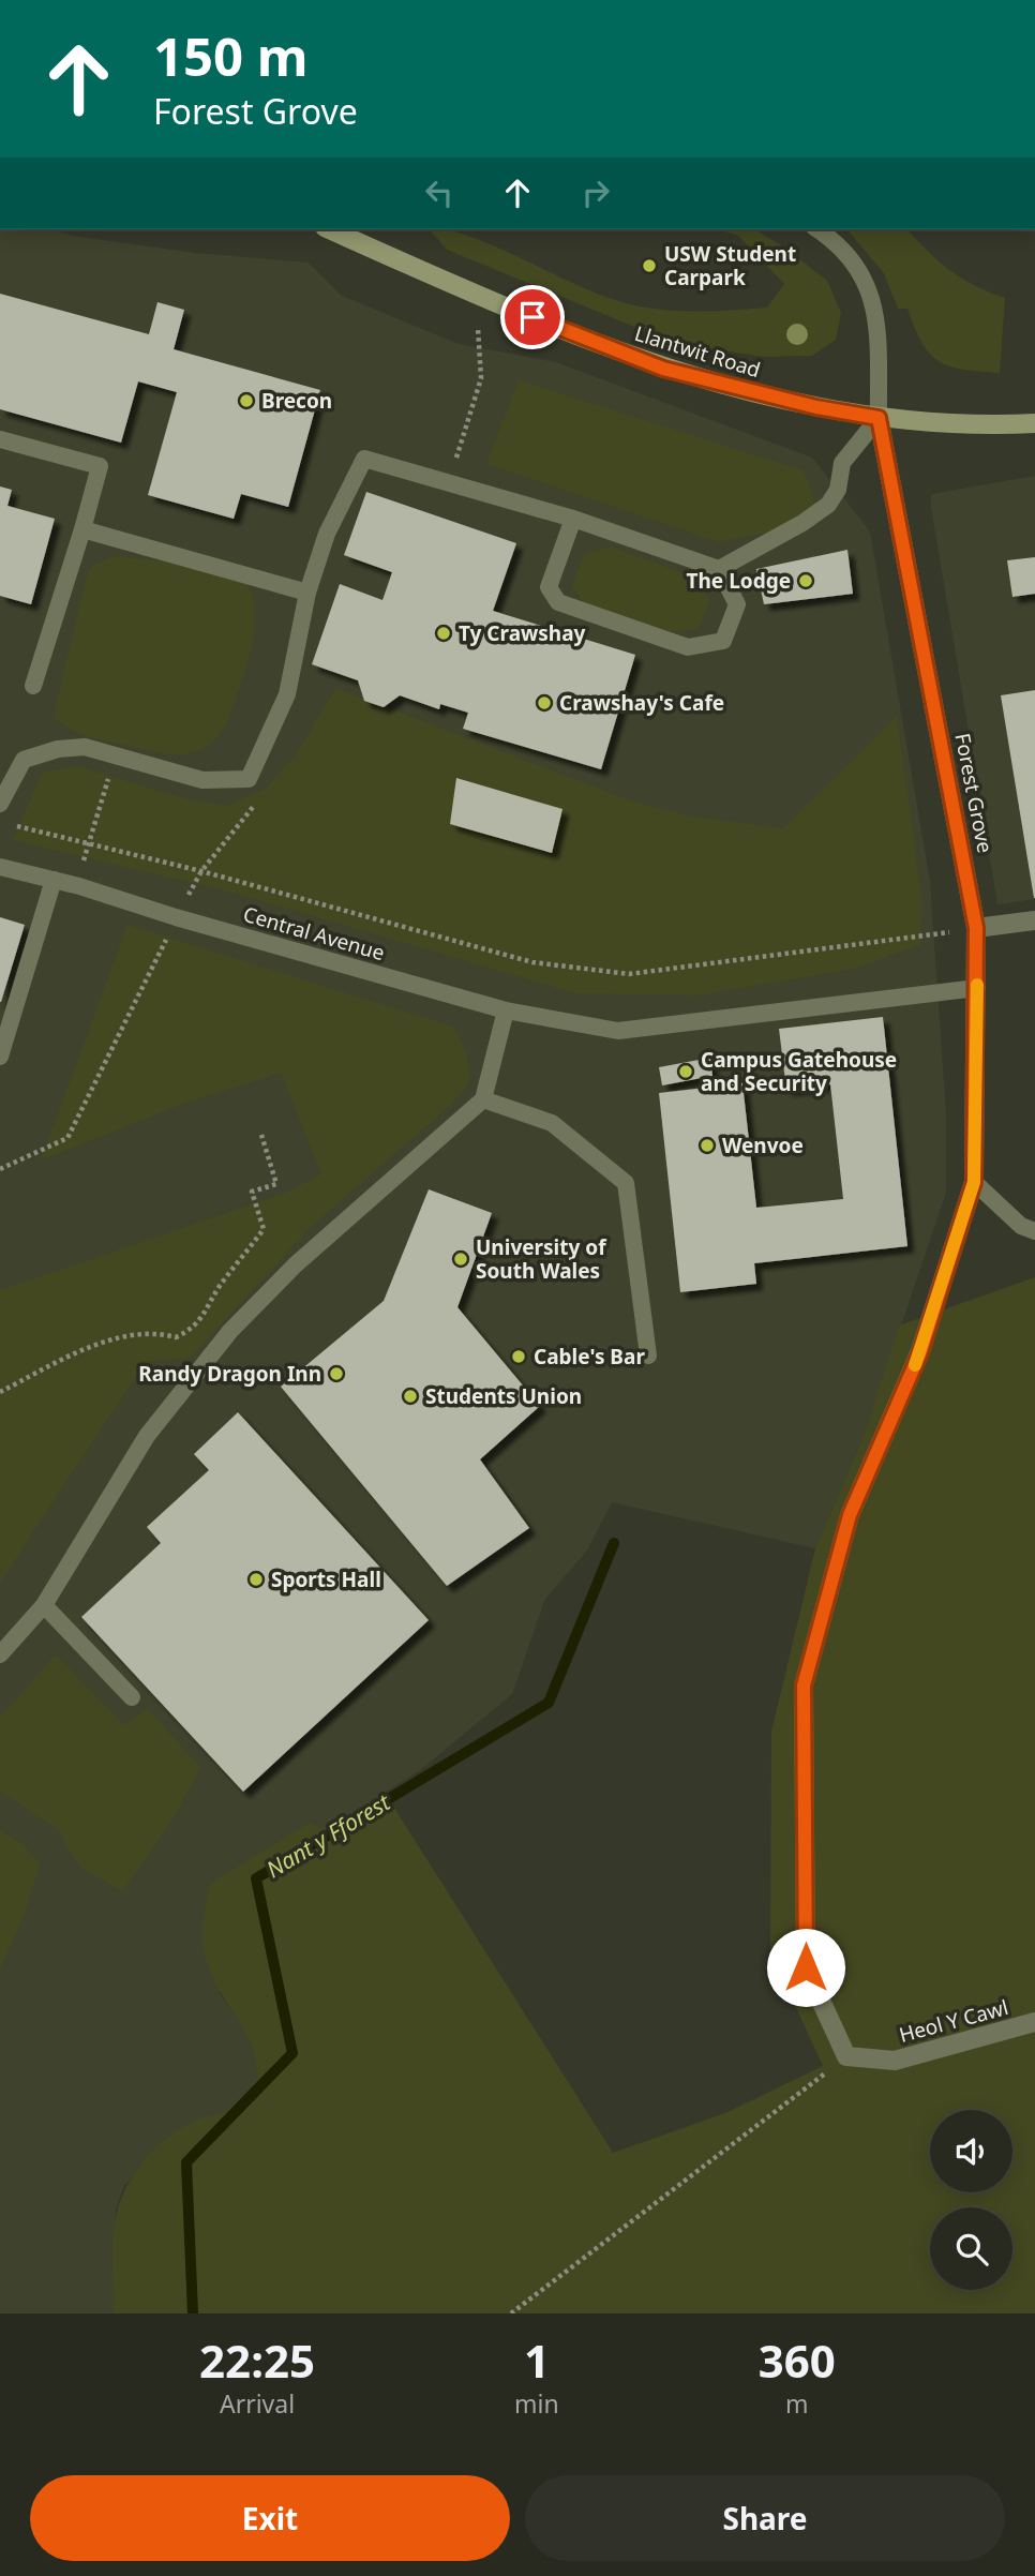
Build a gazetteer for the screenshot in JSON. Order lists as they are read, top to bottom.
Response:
{
  "streets": {
    "main road": ["Llantwit Road"],
    "street": ["Forest Grove", "Heol Y Cawl"],
    "lane": ["Central Avenue"]
  },
  "crossings": [
    ["Llantwit Road", "Forest Grove"],
    ["Forest Grove", "Central Avenue"],
    ["Forest Grove", "Heol Y Cawl"]
  ],
  "water": ["Nant y Fforest"],
  "places": [
    "USW Student Carpark",
    "Brecon",
    "The Lodge",
    "Ty Crawshay",
    "Crawshay's Cafe",
    "Campus Gatehouse and Security",
    "Wenvoe",
    "University of South Wales",
    "Cable's Bar",
    "Randy Dragon Inn",
    "Students Union",
    "Sports Hall"
  ],
  "page": {
    "turn": ["150 m", "Forest Grove"],
    "eta": [
      "22:25",
      "Arrival",
      "1",
      "min",
      "360",
      "m"
    ],
    "buttons": ["Exit", "Share"]
  }
}
